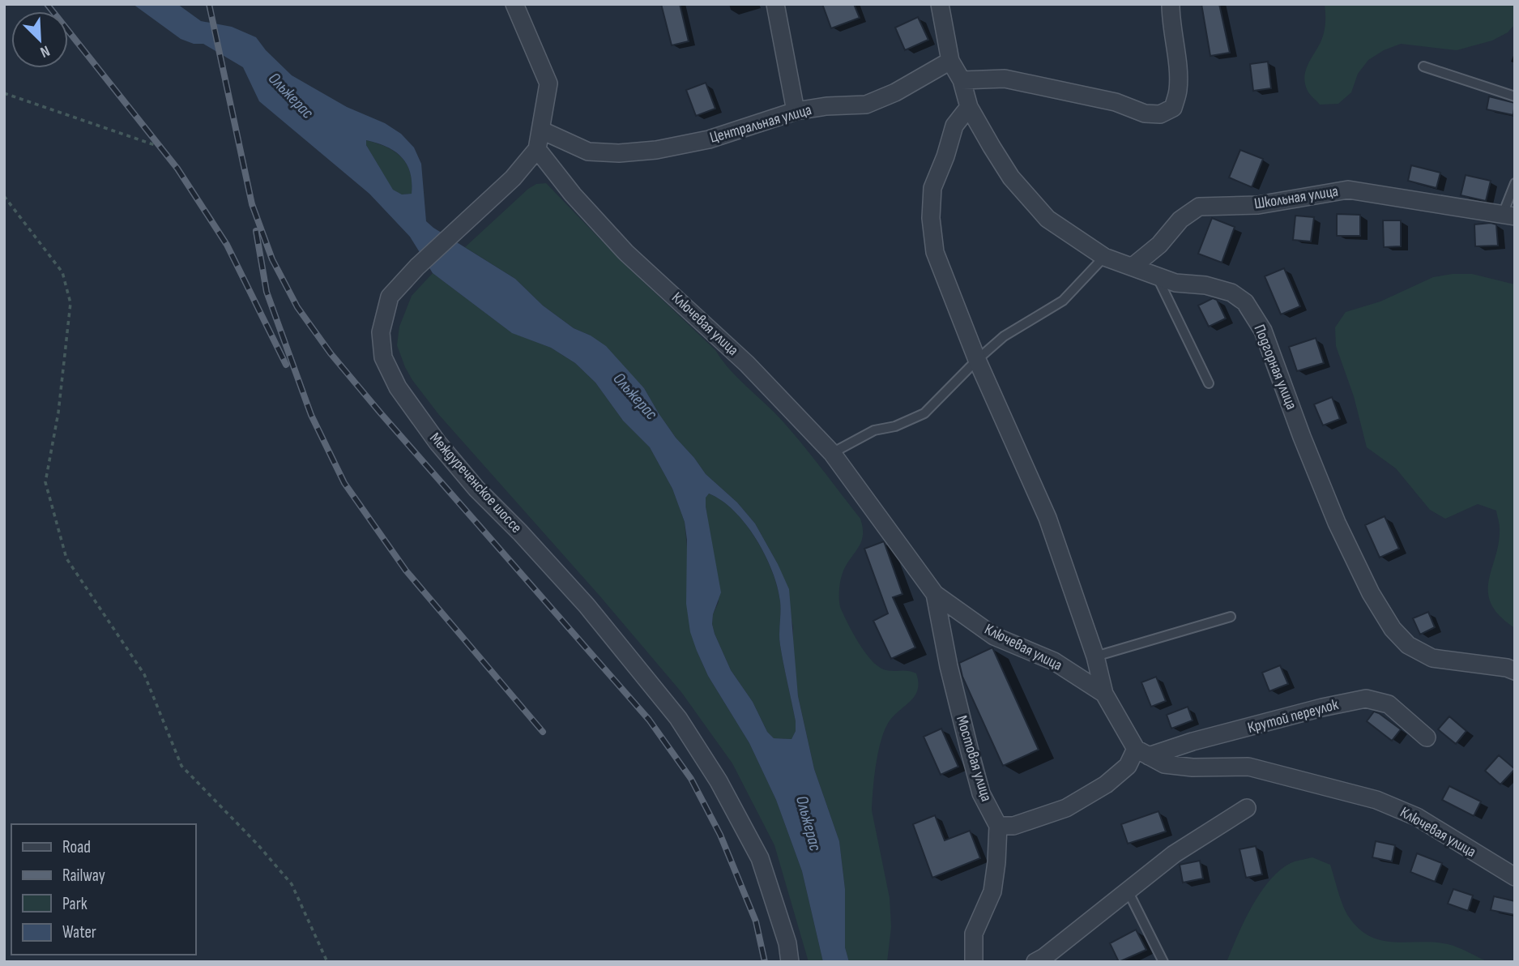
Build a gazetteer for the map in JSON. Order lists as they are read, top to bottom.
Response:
{
  "streets": {
    "street": [
      "Центральная улица",
      "Школьная улица",
      "Ключевая улица",
      "Подгорная улица",
      "Междуреченское шоссе",
      "Крутой переулок",
      "Мостовая улица"
    ]
  },
  "crossings": [
    ["Центральная улица", "Подгорная улица"],
    ["Центральная улица", "Междуреченское шоссе"],
    ["Школьная улица", "Подгорная улица"],
    ["Ключевая улица", "Междуреченское шоссе"],
    ["Ключевая улица", "Крутой переулок"],
    ["Ключевая улица", "Мостовая улица"]
  ],
  "water": ["Ольжерас"],
  "legend": [
    "Road",
    "Railway",
    "Park",
    "Water"
  ],
  "north": "bottom right"
}
